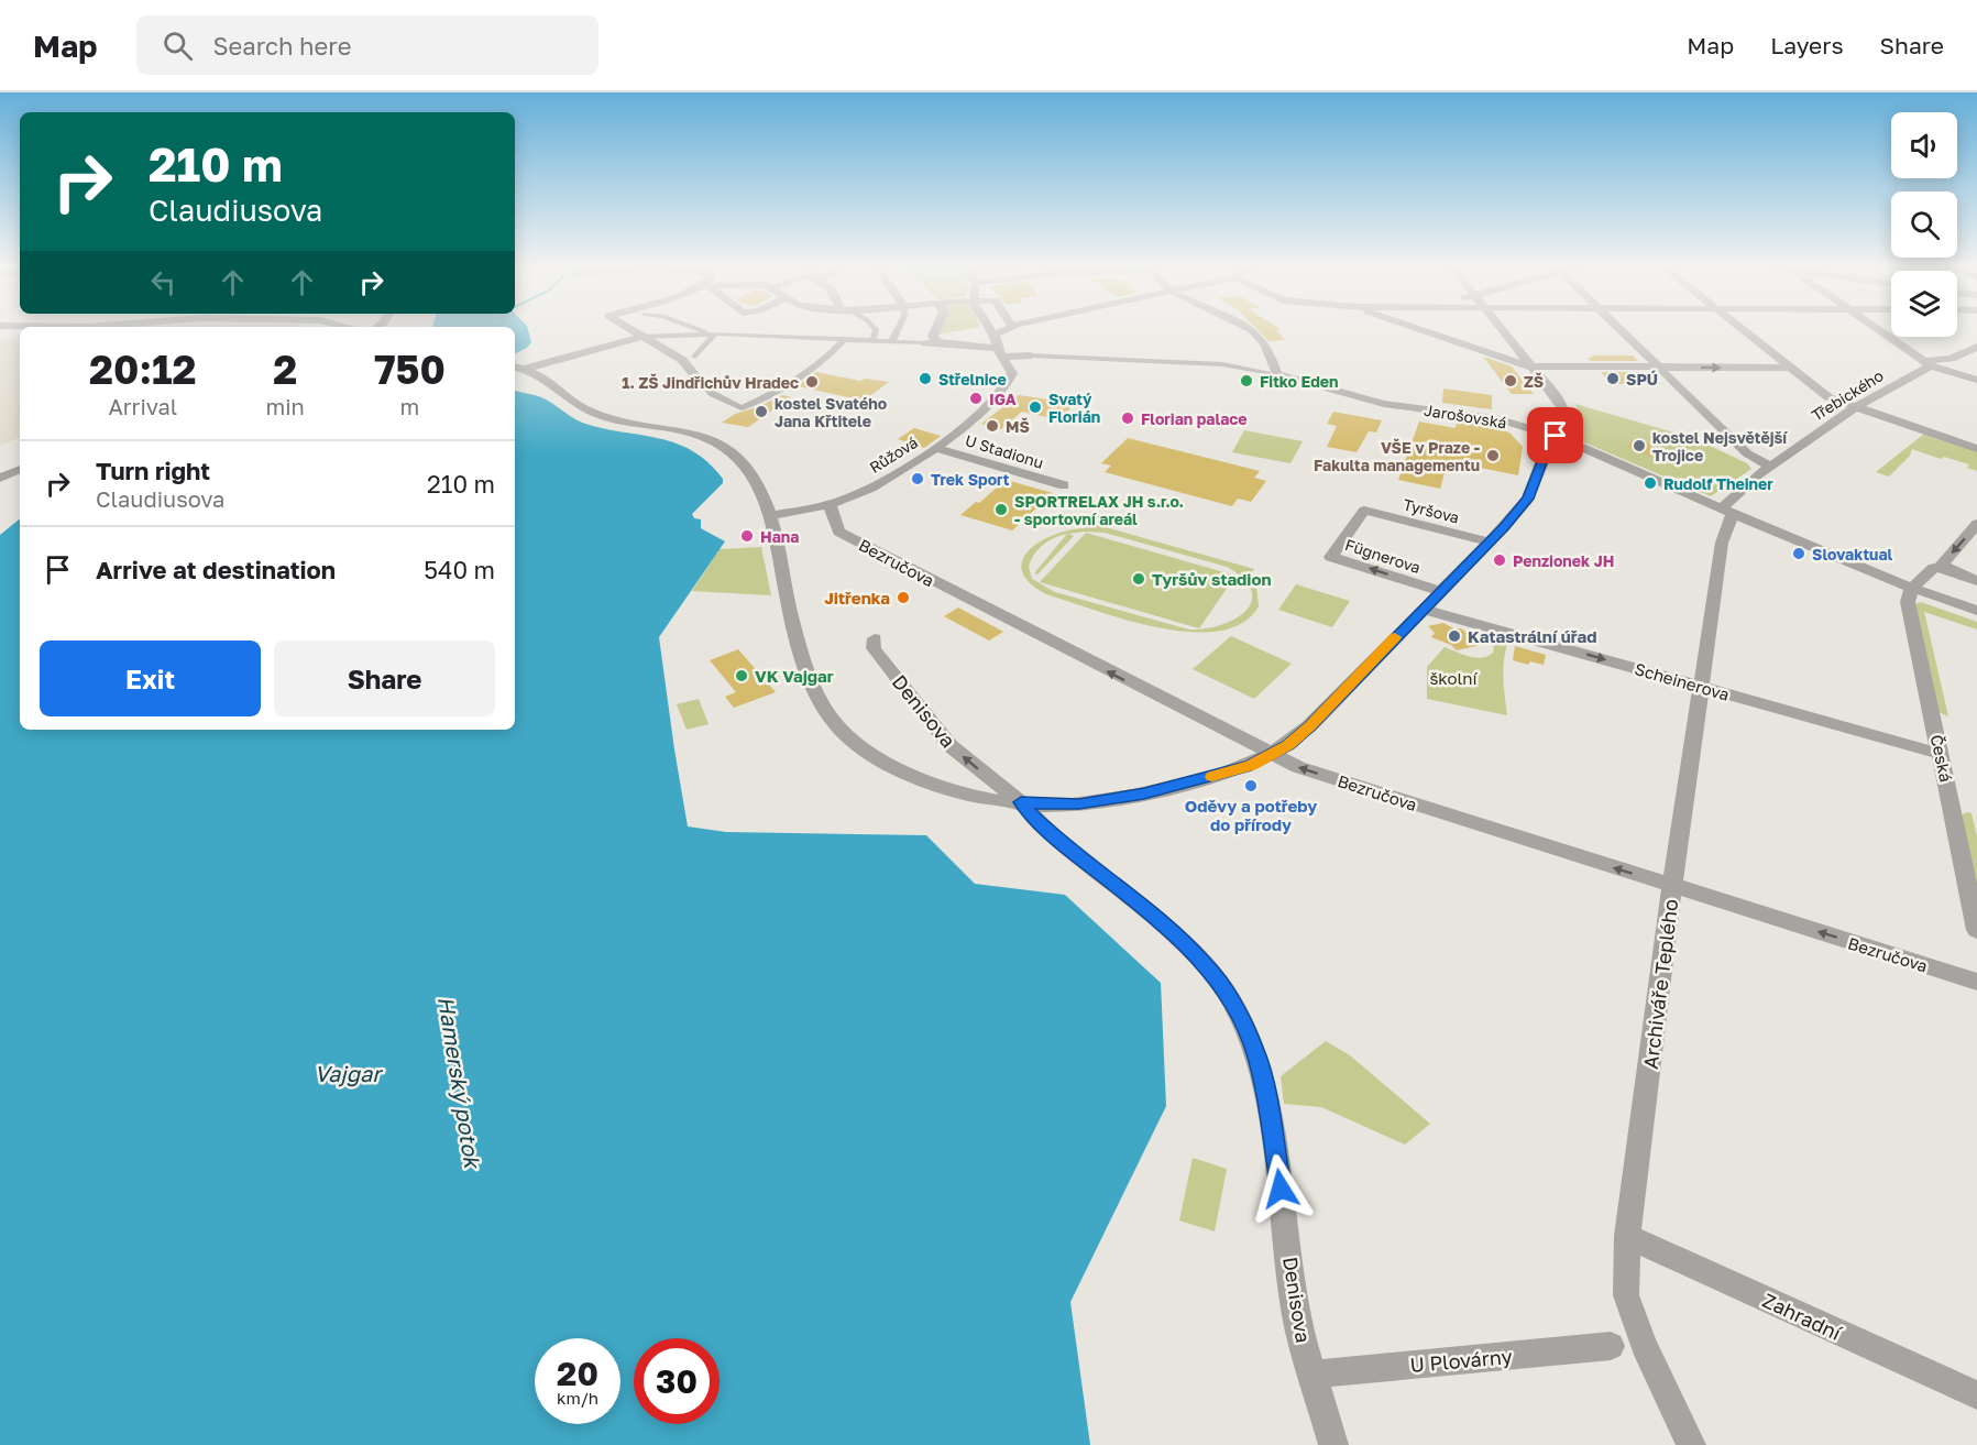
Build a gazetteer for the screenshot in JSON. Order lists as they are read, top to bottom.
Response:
{
  "streets": {
    "street": [
      "Třebického",
      "Jarošovská",
      "U Stadionu",
      "Růžová",
      "Tyršova",
      "Fügnerova",
      "Bezručova",
      "Scheinerova",
      "Denisova",
      "Česká",
      "Archiváře Teplého",
      "Zahradní",
      "U Plovárny"
    ]
  },
  "crossings": [
    ["Třebického", "Jarošovská"],
    ["Třebického", "Archiváře Teplého"],
    ["Jarošovská", "Růžová"],
    ["Jarošovská", "Česká"],
    ["Jarošovská", "Archiváře Teplého"],
    ["U Stadionu", "Růžová"],
    ["Růžová", "Bezručova"],
    ["Tyršova", "Fügnerova"],
    ["Bezručova", "Archiváře Teplého"],
    ["Scheinerova", "Česká"],
    ["Scheinerova", "Archiváře Teplého"],
    ["Denisova", "U Plovárny"],
    ["Archiváře Teplého", "Zahradní"]
  ],
  "one_way": ["Bezručova", "Scheinerova"],
  "water": ["Vajgar", "Hamerský potok"],
  "parks": ["školní"],
  "places": [
    "Střelnice",
    "SPÚ",
    "Fitko Eden",
    "ZŠ",
    "1. ZŠ Jindřichův Hradec",
    "IGA",
    "Svatý Florián",
    "kostel Svatého Jana Křtitele",
    "Florian palace",
    "MŠ",
    "kostel Nejsvětější Trojice",
    "VŠE v Praze - Fakulta managementu",
    "Trek Sport",
    "Rudolf Theiner",
    "SPORTRELAX JH s.r.o. - sportovní areál",
    "Hana",
    "Slovaktual",
    "Penzionek JH",
    "Tyršův stadion",
    "Jitřenka",
    "Katastrální úřad",
    "VK Vajgar",
    "Oděvy a potřeby do přírody"
  ],
  "page": {
    "header": "Map",
    "search": "Search here",
    "nav": ["Map", "Layers", "Share"],
    "turn": ["210 m", "Claudiusova"],
    "eta": [
      "20:12",
      "Arrival",
      "2",
      "min",
      "750",
      "m"
    ],
    "list": [
      {
        "name": "Turn right",
        "note": "Claudiusova",
        "value": "210 m"
      },
      {
        "name": "Arrive at destination",
        "value": "540 m"
      }
    ],
    "buttons": ["Exit", "Share"],
    "speed": "20 km/h",
    "limit": "30"
  }
}
